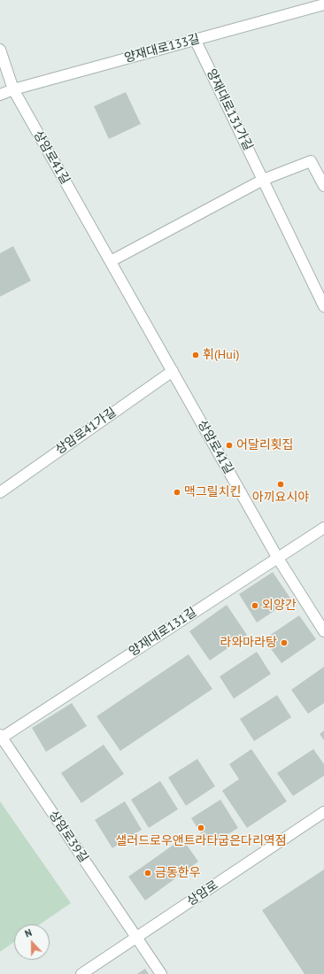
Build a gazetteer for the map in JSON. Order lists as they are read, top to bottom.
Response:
{
  "streets": {
    "street": [
      "양재대로133길",
      "양재대로131가길",
      "상암로41길",
      "상암로41가길",
      "양재대로131길",
      "상암로39길",
      "상암로"
    ]
  },
  "crossings": [
    ["양재대로133길", "양재대로131가길"],
    ["양재대로133길", "상암로41길"],
    ["상암로41길", "상암로41가길"],
    ["상암로41길", "양재대로131길"],
    ["양재대로131길", "상암로39길"],
    ["상암로39길", "상암로"]
  ],
  "places": [
    "휘(Hui)",
    "어달리횟집",
    "아끼요시야",
    "맥그릴치킨",
    "외양간",
    "라와마라탕",
    "샐러드로우앤트라타굽은다리역점",
    "금동한우"
  ],
  "north": "top"
}
